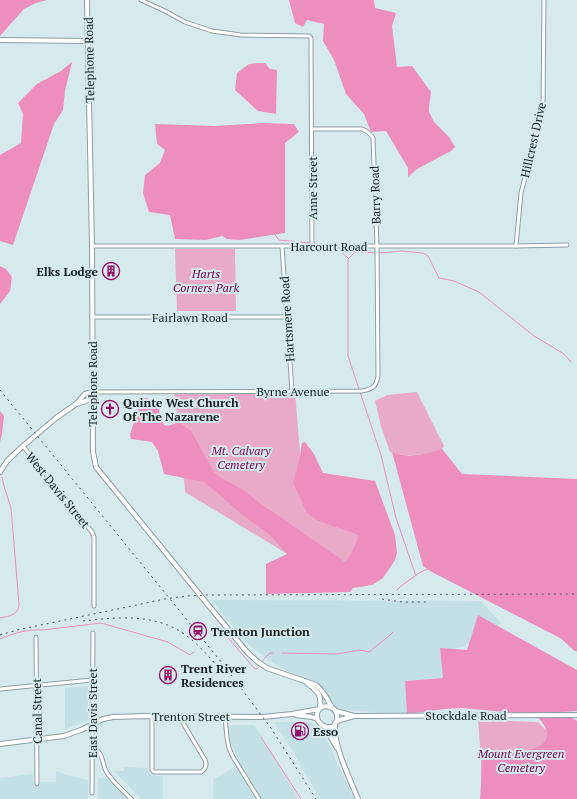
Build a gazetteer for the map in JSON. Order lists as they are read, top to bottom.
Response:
{
  "streets": {
    "street": [
      "Telephone Road",
      "Hillcrest Drive",
      "Anne Street",
      "Barry Road",
      "Harcourt Road",
      "Fairlawn Road",
      "Hartsmere Road",
      "Byrne Avenue",
      "West Davis Street",
      "Canal Street",
      "East Davis Street",
      "Stockdale Road",
      "Trenton Street"
    ]
  },
  "crossings": [
    ["Telephone Road", "Harcourt Road"],
    ["Telephone Road", "Fairlawn Road"],
    ["Telephone Road", "Byrne Avenue"],
    ["Telephone Road", "Stockdale Road"],
    ["Telephone Road", "Trenton Street"],
    ["Hillcrest Drive", "Harcourt Road"],
    ["Anne Street", "Barry Road"],
    ["Anne Street", "Harcourt Road"],
    ["Barry Road", "Harcourt Road"],
    ["Barry Road", "Byrne Avenue"],
    ["Harcourt Road", "Hartsmere Road"],
    ["Fairlawn Road", "Hartsmere Road"],
    ["Hartsmere Road", "Byrne Avenue"],
    ["Canal Street", "Trenton Street"],
    ["East Davis Street", "Trenton Street"],
    ["Stockdale Road", "Trenton Street"]
  ],
  "parks": ["Harts Corners Park", "Mt. Calvary Cemetery", "Mount Evergreen Cemetery"],
  "places": {
    "building": ["Elks Lodge", "Trent River Residences"],
    "church": ["Quinte West Church Of The Nazarene"],
    "station": ["Trenton Junction"],
    "fuel station": ["Esso"]
  }
}
